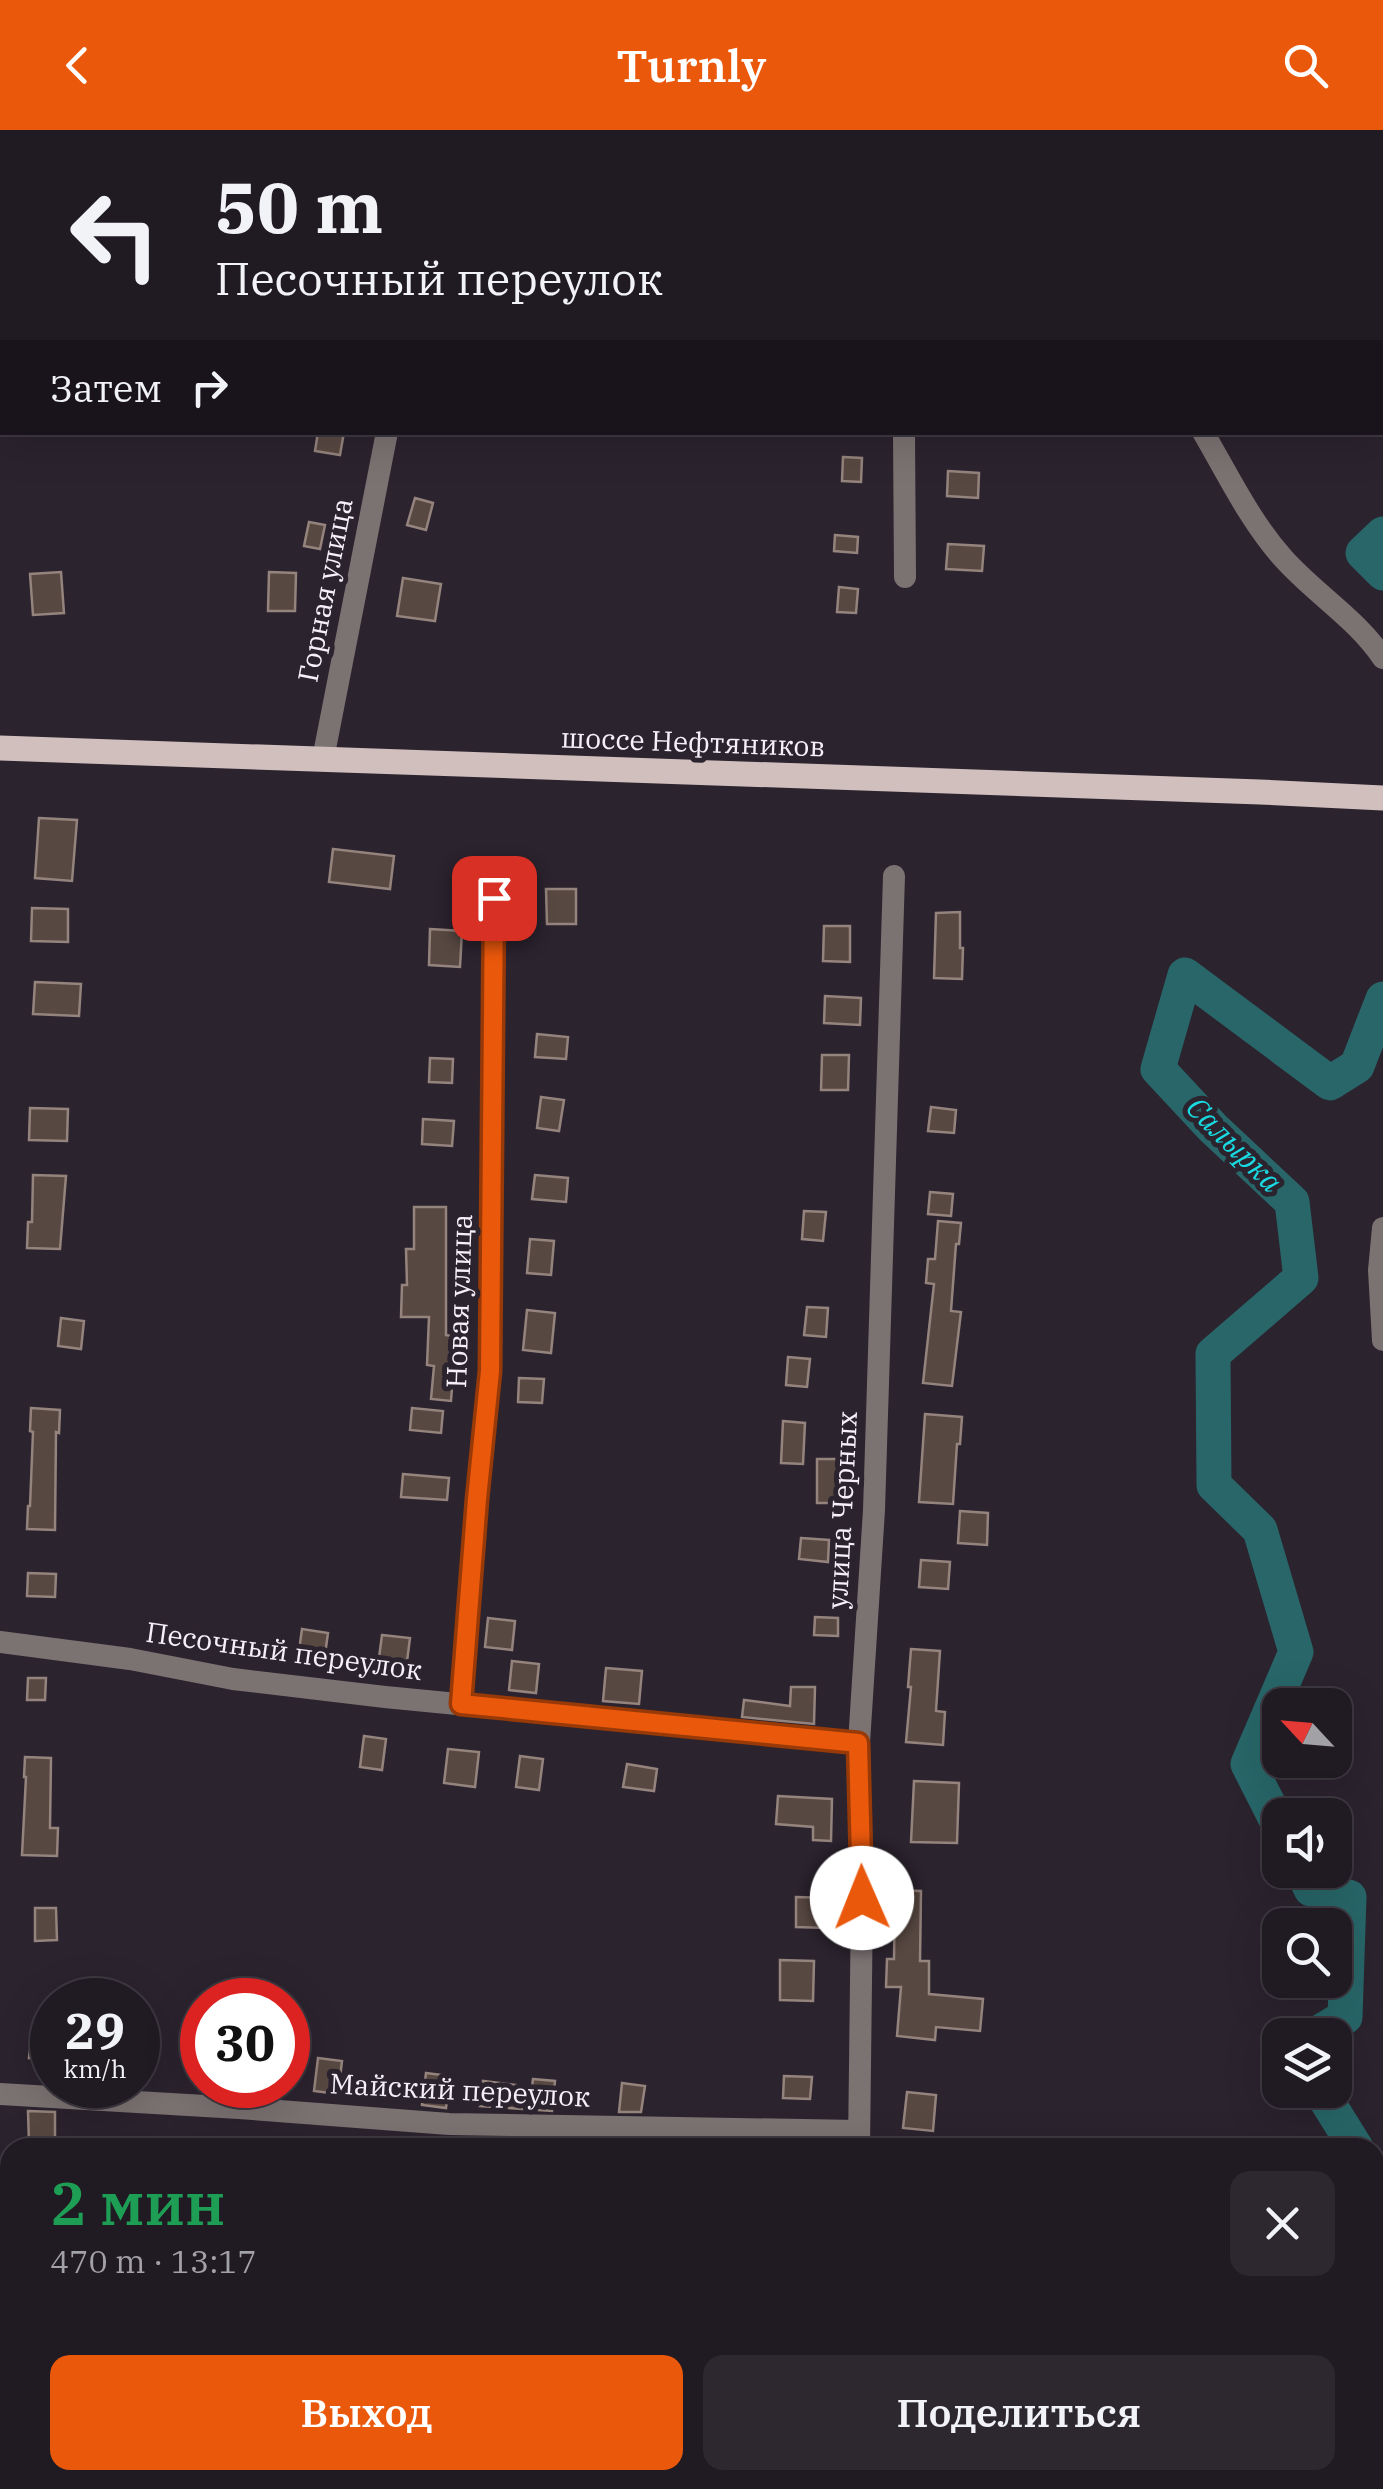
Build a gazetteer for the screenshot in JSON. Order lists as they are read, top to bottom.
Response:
{
  "streets": {
    "main road": ["шоссе Нефтяников"],
    "street": [
      "Горная улица",
      "Новая улица",
      "улица Черных",
      "Песочный переулок",
      "Майский переулок"
    ]
  },
  "crossings": [
    ["Горная улица", "шоссе Нефтяников"],
    ["Новая улица", "Песочный переулок"],
    ["улица Черных", "Песочный переулок"]
  ],
  "water": ["Салырка"],
  "north": "top left",
  "page": {
    "header": "Turnly",
    "turn": ["50 m", "Песочный переулок"],
    "then": "Затем",
    "speed": "29 km/h",
    "limit": "30",
    "heading": ["2 мин", "470 m · 13:17"],
    "buttons": ["Выход", "Поделиться"]
  }
}
